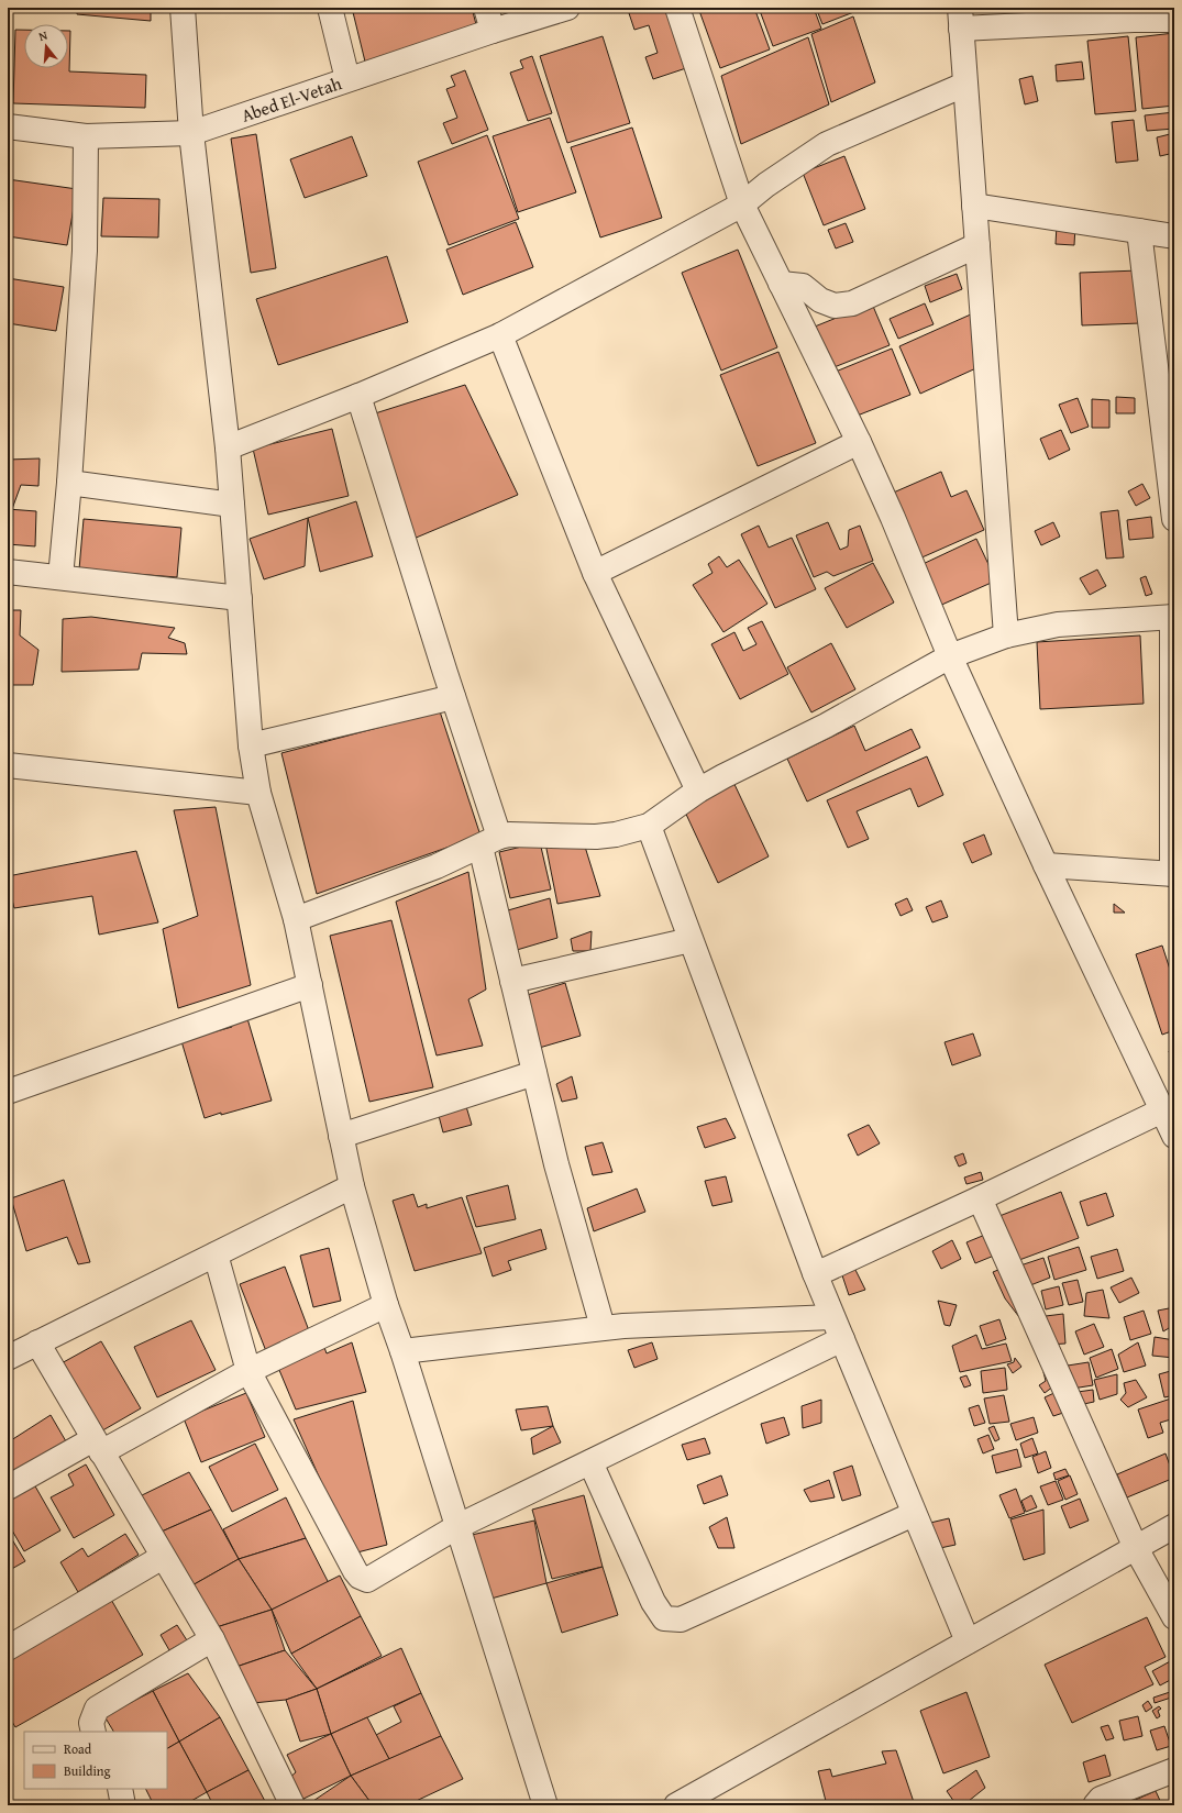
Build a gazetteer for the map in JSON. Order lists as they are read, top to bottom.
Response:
{
  "streets": {
    "street": ["Abed El-Vetah"]
  },
  "legend": ["Road", "Building"],
  "north": "top"
}
